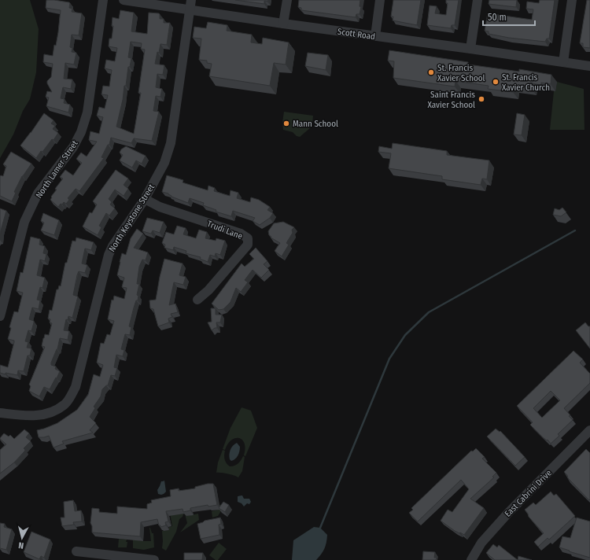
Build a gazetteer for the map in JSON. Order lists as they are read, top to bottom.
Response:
{
  "streets": {
    "street": [
      "Scott Road",
      "North Lamer Street",
      "North Keystone Street",
      "Trudi Lane",
      "East Cabrini Drive"
    ]
  },
  "crossings": [
    ["Scott Road", "North Keystone Street"],
    ["North Keystone Street", "Trudi Lane"]
  ],
  "places": [
    "St. Francis Xavier School",
    "St. Francis Xavier Church",
    "Saint Francis Xavier School",
    "Mann School"
  ],
  "scale_bar": "50 m",
  "north": "bottom"
}
